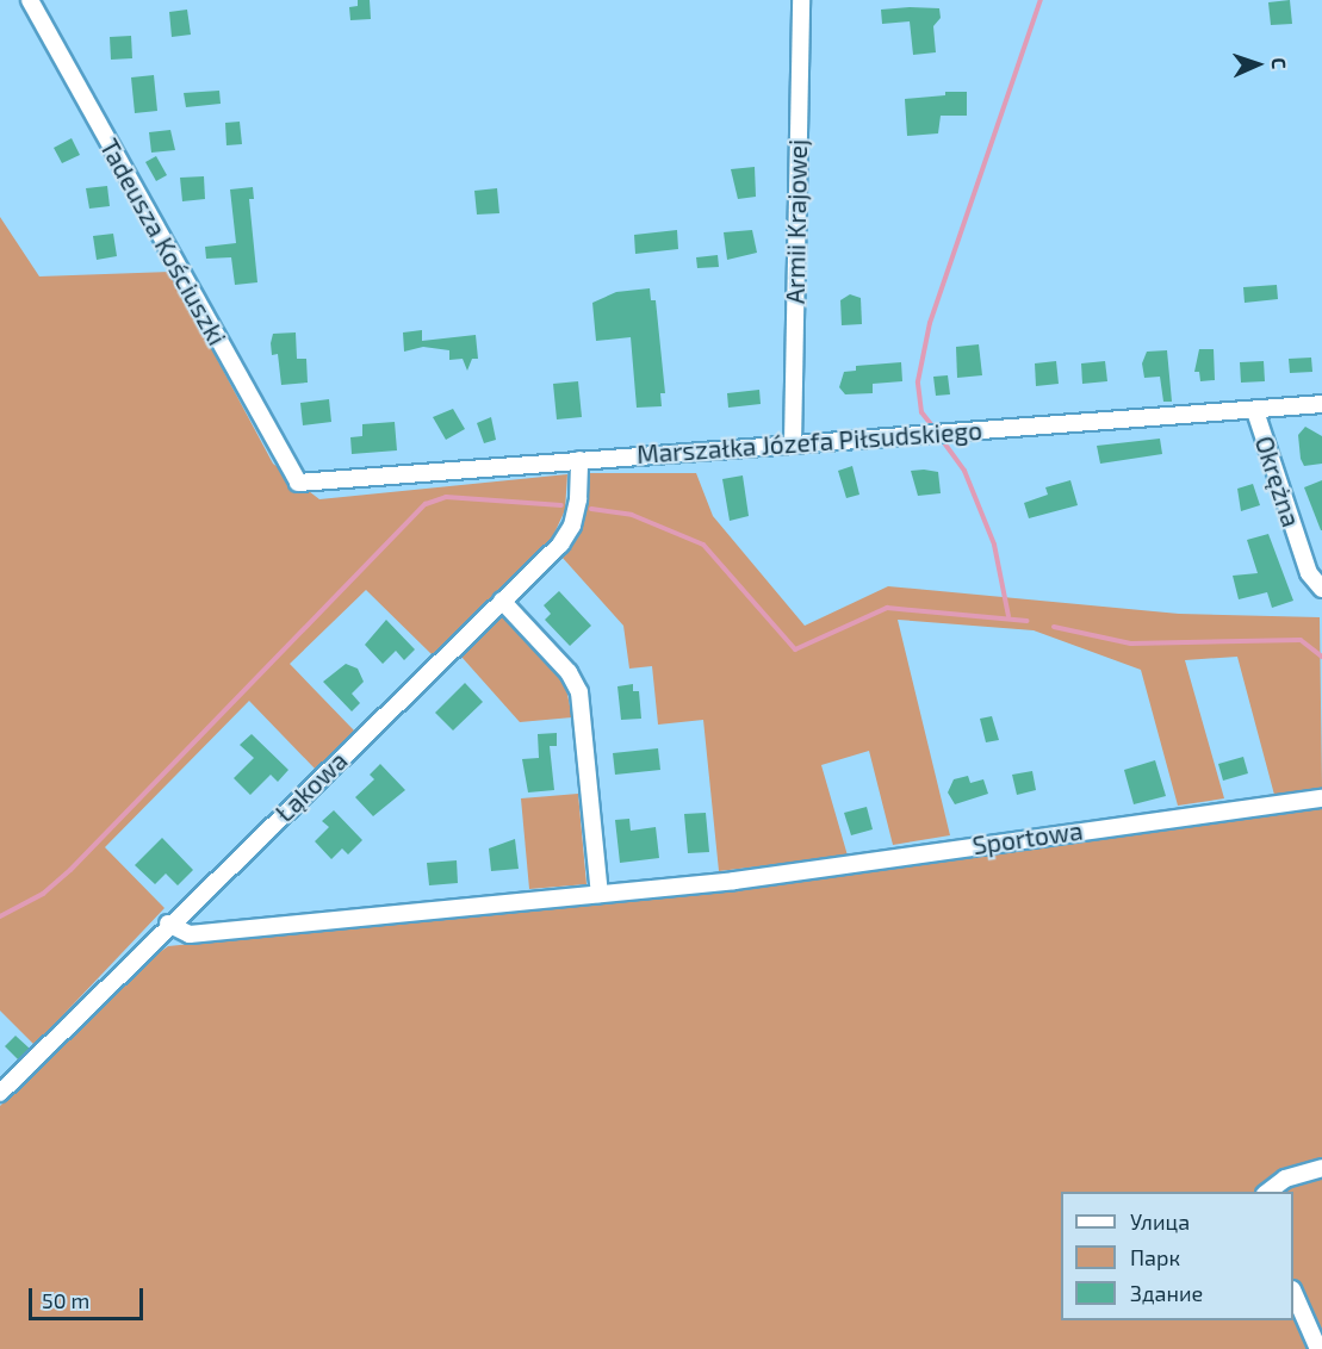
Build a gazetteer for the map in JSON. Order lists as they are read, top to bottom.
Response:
{
  "streets": {
    "street": [
      "Armii Krajowej",
      "Tadeusza Kościuszki",
      "Marszałka Józefa Piłsudskiego",
      "Okrężna",
      "Łąkowa",
      "Sportowa"
    ]
  },
  "crossings": [
    ["Armii Krajowej", "Marszałka Józefa Piłsudskiego"],
    ["Tadeusza Kościuszki", "Marszałka Józefa Piłsudskiego"],
    ["Marszałka Józefa Piłsudskiego", "Okrężna"],
    ["Marszałka Józefa Piłsudskiego", "Łąkowa"],
    ["Łąkowa", "Sportowa"]
  ],
  "legend": ["Улица", "Парк", "Здание"],
  "scale_bar": "50 m",
  "north": "right"
}
